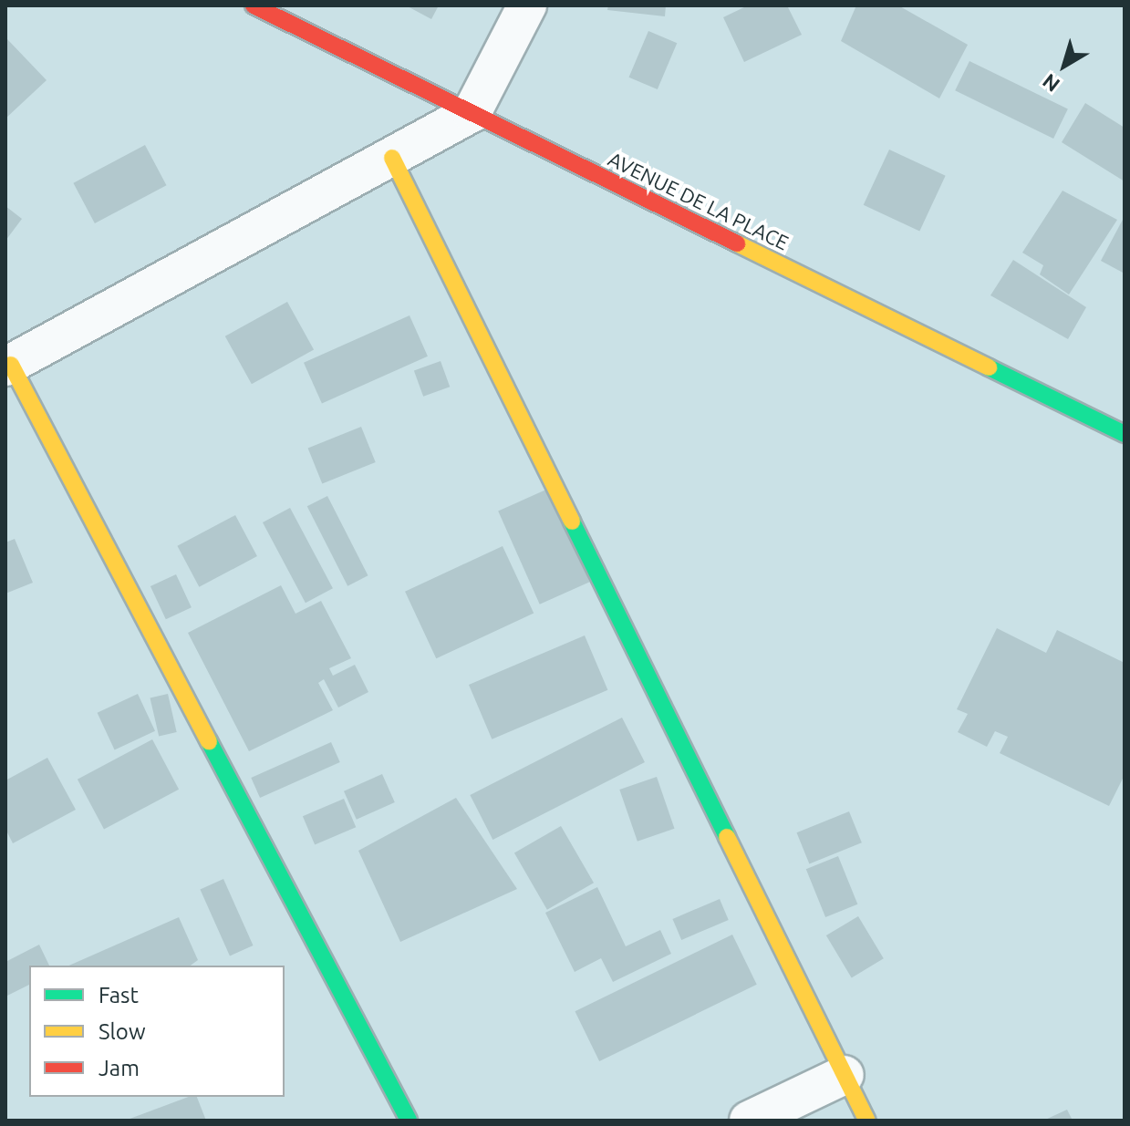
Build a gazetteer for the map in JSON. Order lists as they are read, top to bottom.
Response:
{
  "streets": {
    "street": ["AVENUE DE LA PLACE"]
  },
  "legend": ["Fast", "Slow", "Jam"],
  "north": "bottom left"
}
